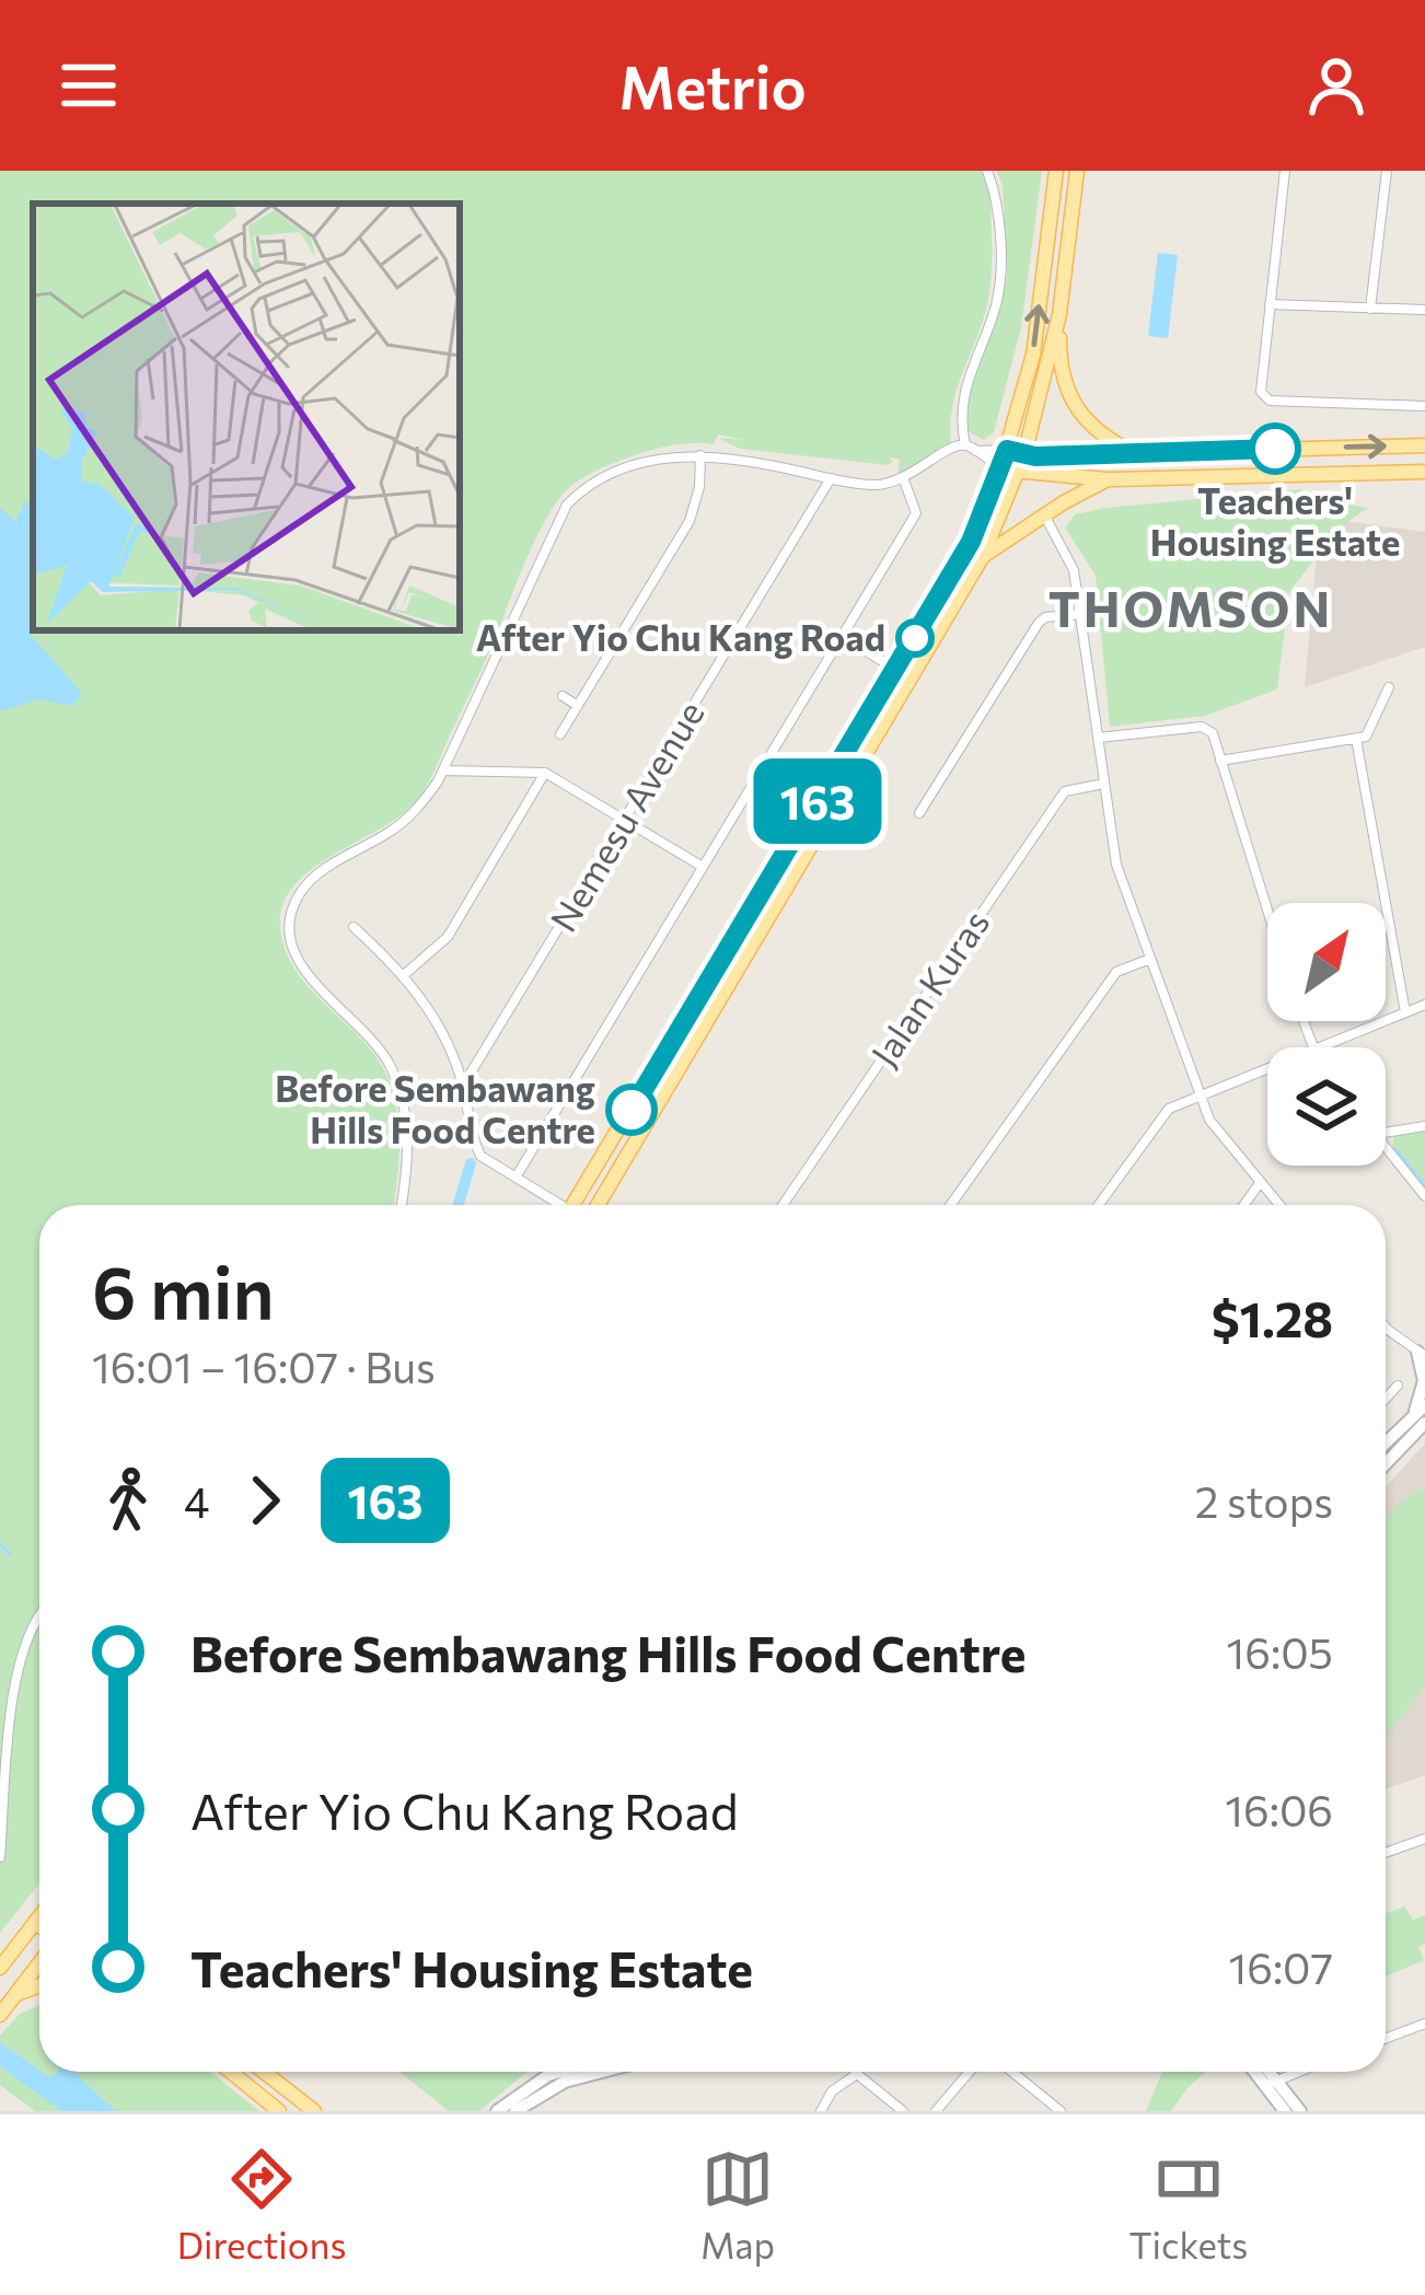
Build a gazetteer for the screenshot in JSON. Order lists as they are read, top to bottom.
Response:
{
  "streets": {
    "street": ["Nemesu Avenue", "Jalan Kuras"]
  },
  "districts": ["THOMSON"],
  "places": ["Teachers' Housing Estate", "After Yio Chu Kang Road", "Before Sembawang Hills Food Centre"],
  "lines": ["bus line 163"],
  "north": "top right",
  "page": {
    "header": "Metrio",
    "on_map": "163",
    "heading": ["6 min", "16:01 – 16:07 · Bus", "$1.28"],
    "legs": ["4", "163", "2 stops"],
    "list": [
      {
        "name": "Before Sembawang Hills Food Centre",
        "value": "16:05"
      },
      {
        "name": "After Yio Chu Kang Road",
        "value": "16:06"
      },
      {
        "name": "Teachers' Housing Estate",
        "value": "16:07"
      }
    ],
    "tabs": ["Directions", "Map", "Tickets"]
  }
}
